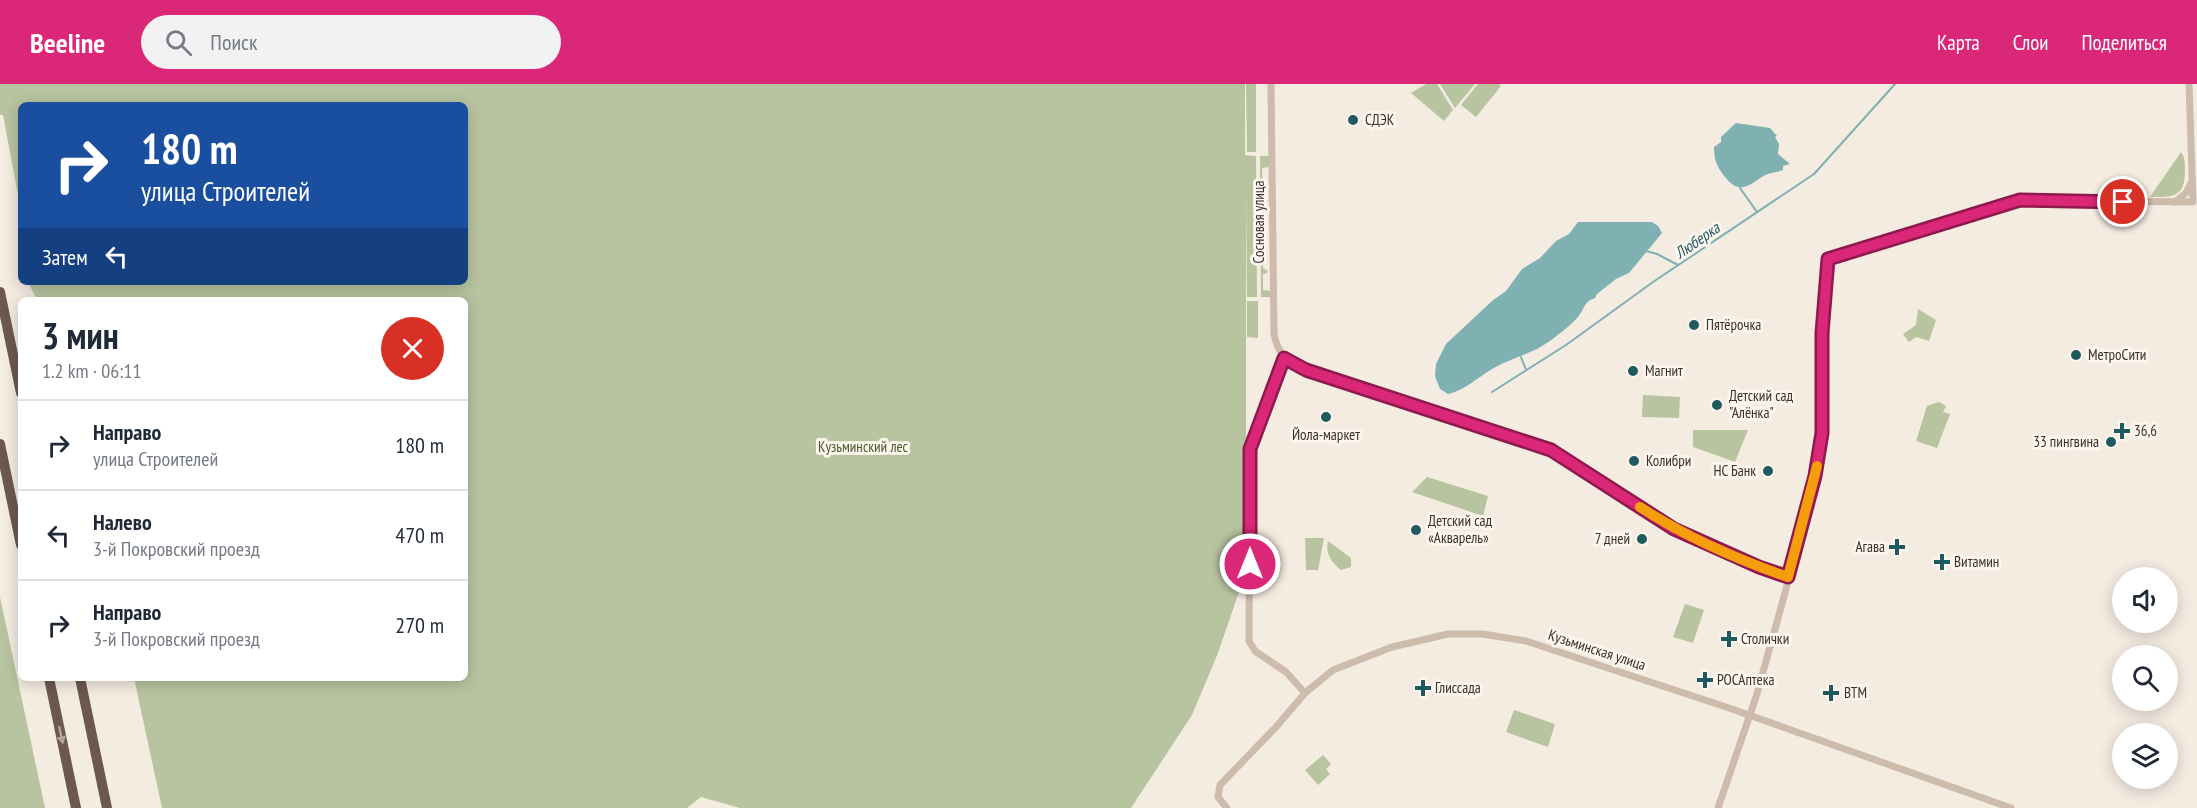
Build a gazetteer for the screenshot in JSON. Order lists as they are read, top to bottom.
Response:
{
  "streets": {
    "street": ["Сосновая улица", "Кузьминская улица"]
  },
  "water": ["Люберка"],
  "parks": ["Кузьминский лес"],
  "places": {
    "other": [
      "СДЭК",
      "Пятёрочка",
      "МетроСити",
      "Магнит",
      "Детский сад \"Алёнка\"",
      "Йола-маркет",
      "33 пингвина",
      "Колибри",
      "НС Банк",
      "Детский сад «Акварель»",
      "7 дней"
    ],
    "health": [
      "36,6",
      "Агава",
      "Витамин",
      "Столички",
      "РОСАптека",
      "Глиссада",
      "ВТМ"
    ]
  },
  "page": {
    "header": "Beeline",
    "search": "Поиск",
    "nav": ["Карта", "Слои", "Поделиться"],
    "turn": ["180 m", "улица Строителей"],
    "then": "Затем",
    "heading": ["3 мин", "1.2 km · 06:11"],
    "list": [
      {
        "name": "Направо",
        "note": "улица Строителей",
        "value": "180 m"
      },
      {
        "name": "Налево",
        "note": "3-й Покровский проезд",
        "value": "470 m"
      },
      {
        "name": "Направо",
        "note": "3-й Покровский проезд",
        "value": "270 m"
      }
    ]
  }
}
